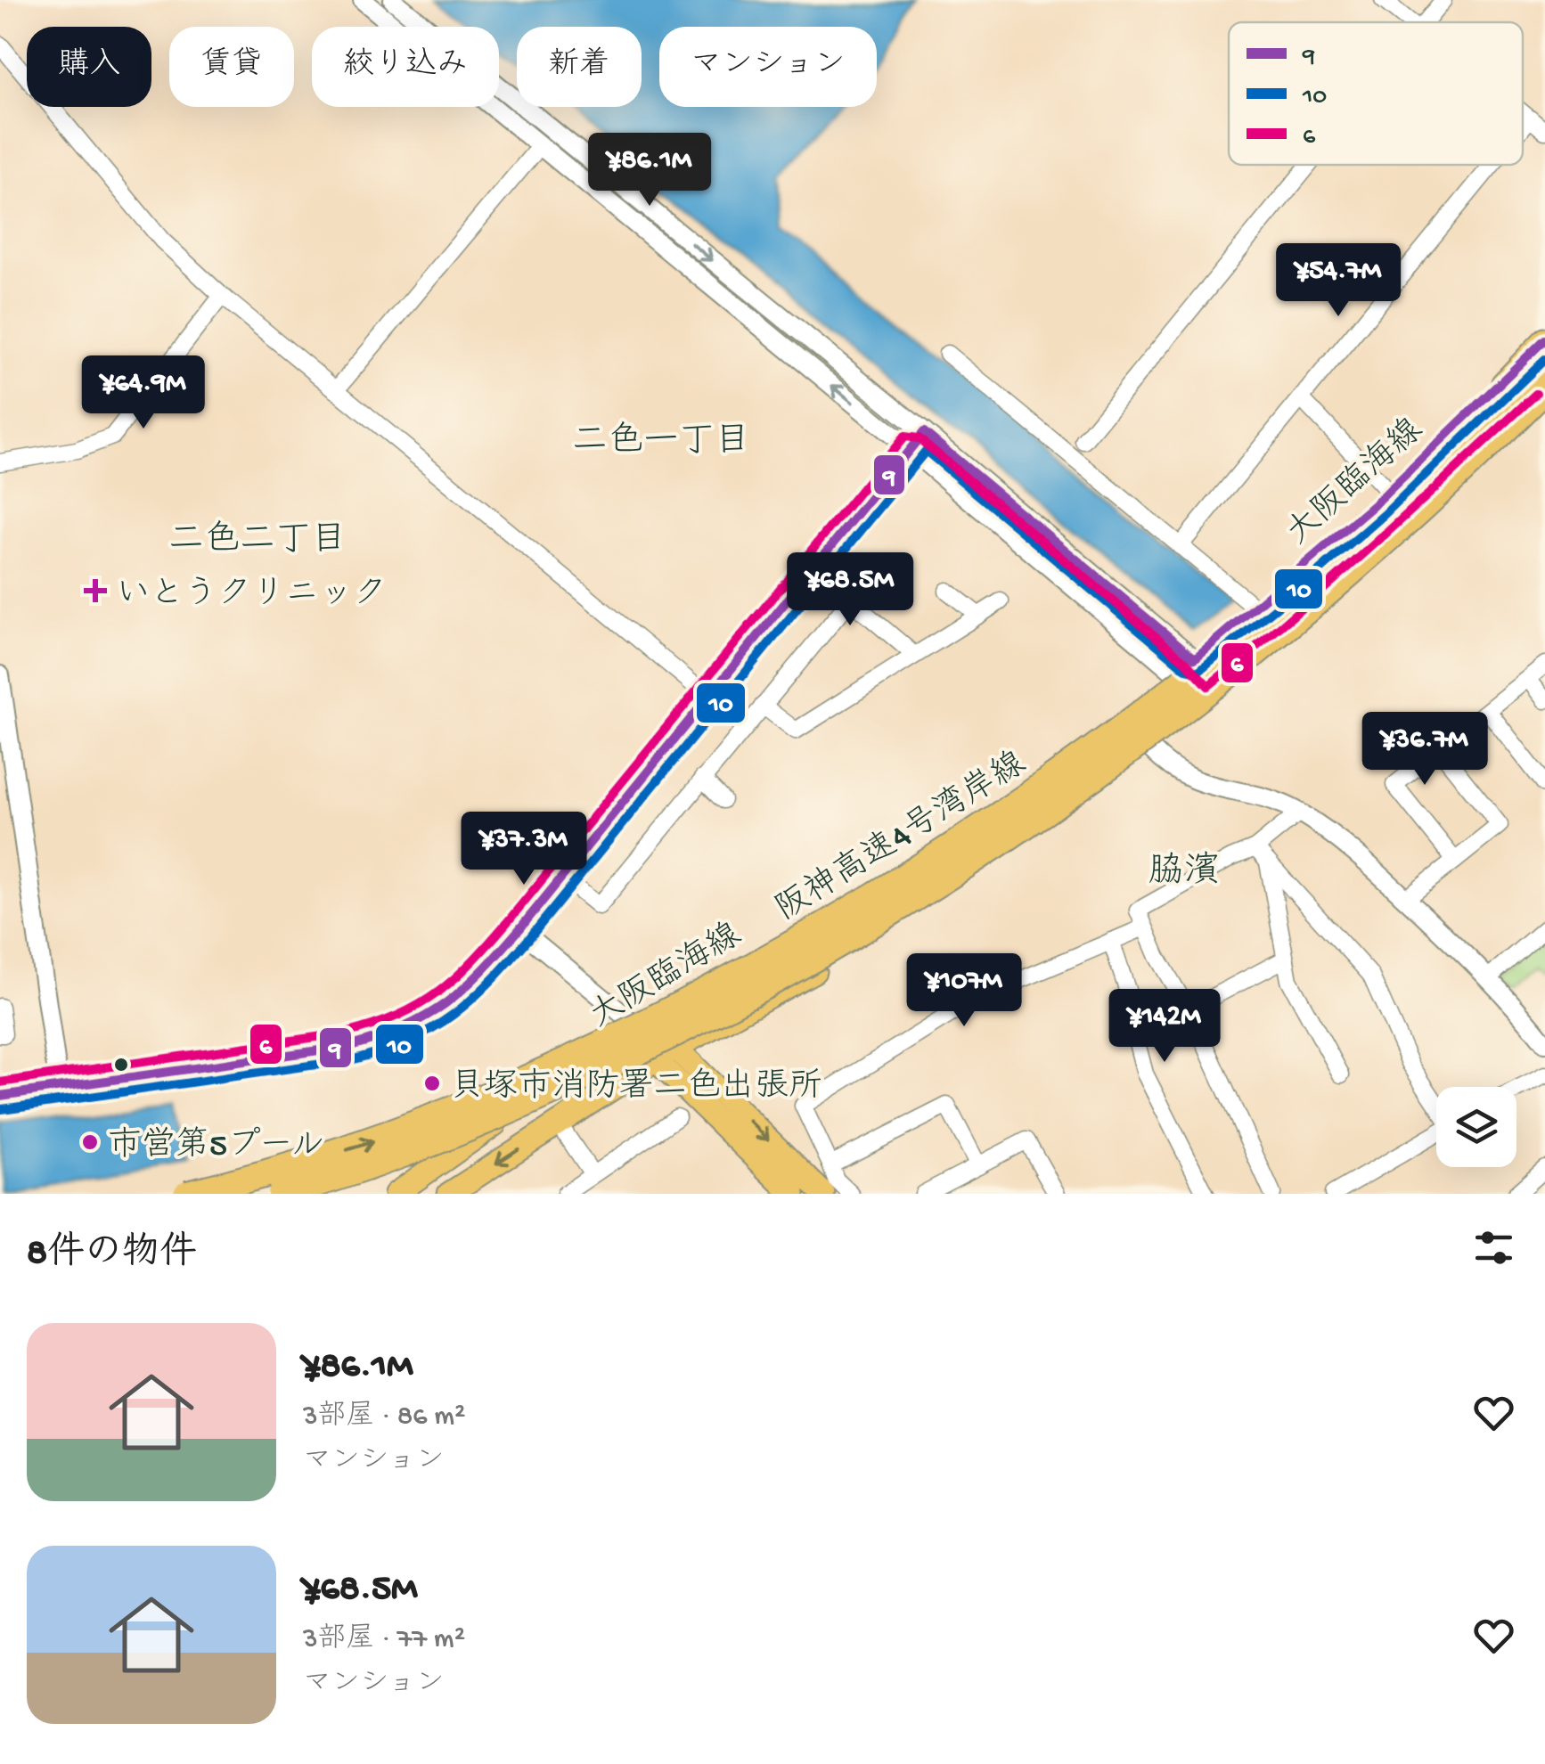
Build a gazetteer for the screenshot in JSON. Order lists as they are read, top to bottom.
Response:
{
  "streets": {
    "highway": ["阪神高速4号湾岸線"],
    "main road": ["大阪臨海線"]
  },
  "districts": ["二色一丁目", "二色二丁目", "脇濱"],
  "places": {
    "health": ["いとうクリニック"],
    "other": ["貝塚市消防署二色出張所", "市営第5プール"]
  },
  "lines": ["transit line 9", "transit line 10", "transit line 6"],
  "legend": ["9", "10", "6"],
  "page": {
    "chip": [
      "購入",
      "賃貸",
      "絞り込み",
      "新着",
      "マンション"
    ],
    "price": [
      "¥86.1M",
      "¥54.7M",
      "¥64.9M",
      "¥68.5M",
      "¥36.7M",
      "¥37.3M",
      "¥107M",
      "¥142M"
    ],
    "heading": "8件の物件",
    "list": [
      {
        "name": "¥86.1M",
        "note": "3部屋 · 86 m² · マンション"
      },
      {
        "name": "¥68.5M",
        "note": "3部屋 · 77 m² · マンション"
      }
    ]
  }
}
